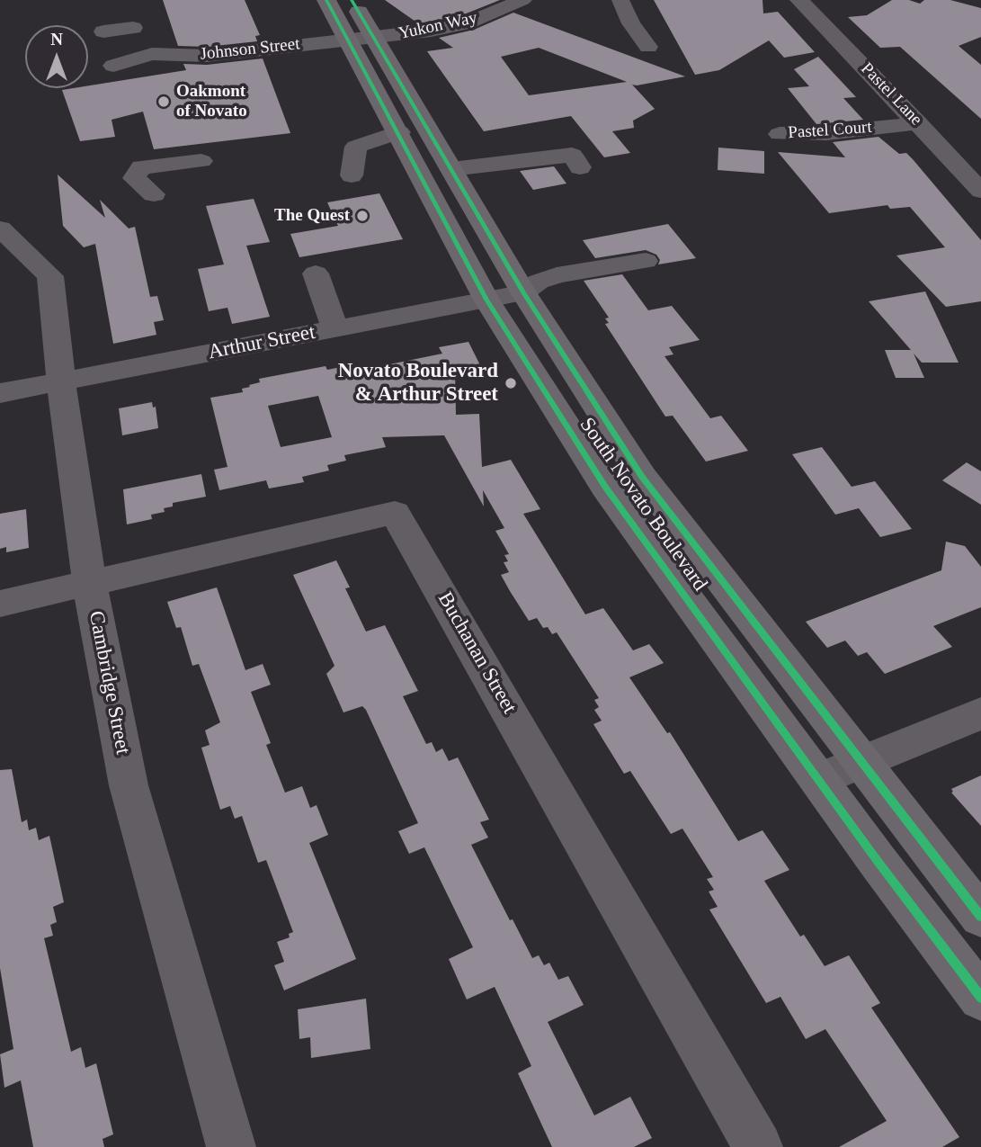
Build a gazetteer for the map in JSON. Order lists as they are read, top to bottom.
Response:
{
  "streets": {
    "main road": ["South Novato Boulevard"],
    "street": [
      "Yukon Way",
      "Johnson Street",
      "Pastel Lane",
      "Pastel Court",
      "Arthur Street",
      "Buchanan Street",
      "Cambridge Street"
    ]
  },
  "crossings": [
    ["Yukon Way", "Johnson Street"],
    ["Yukon Way", "South Novato Boulevard"],
    ["Johnson Street", "South Novato Boulevard"],
    ["Pastel Lane", "Pastel Court"],
    ["Arthur Street", "South Novato Boulevard"],
    ["Arthur Street", "Cambridge Street"],
    ["Buchanan Street", "Cambridge Street"]
  ],
  "places": ["Oakmont of Novato", "The Quest", "Novato Boulevard & Arthur Street"],
  "north": "top"
}
